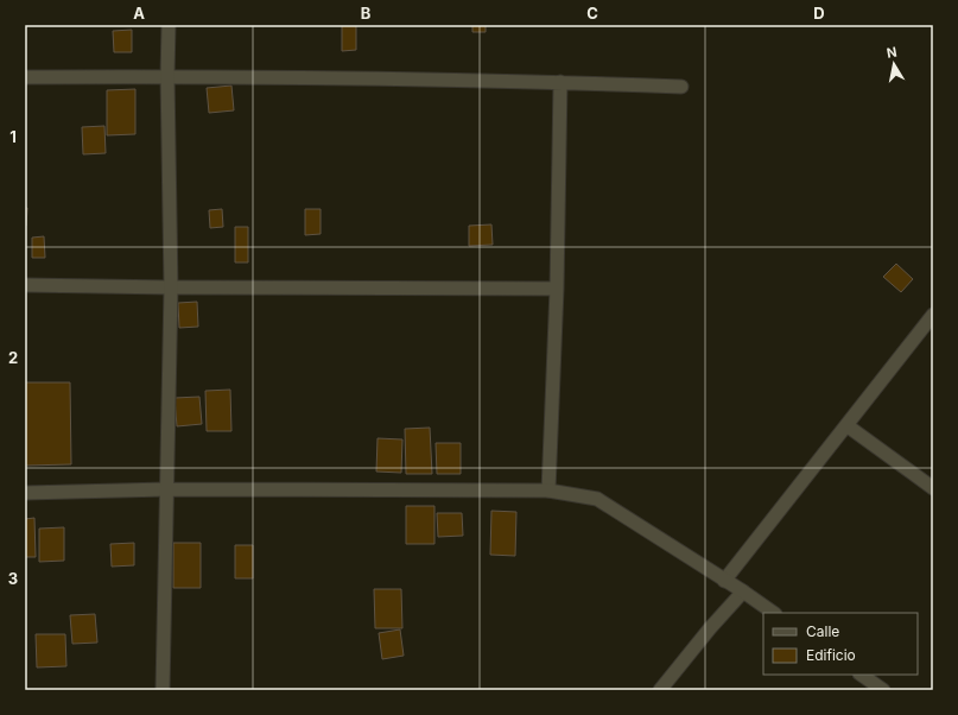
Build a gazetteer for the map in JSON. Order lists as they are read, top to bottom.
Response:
{
  "legend": ["Calle", "Edificio"],
  "north": "top",
  "grid": {
    "columns": [
      "A",
      "B",
      "C",
      "D"
    ],
    "rows": ["1", "2", "3"]
  }
}
